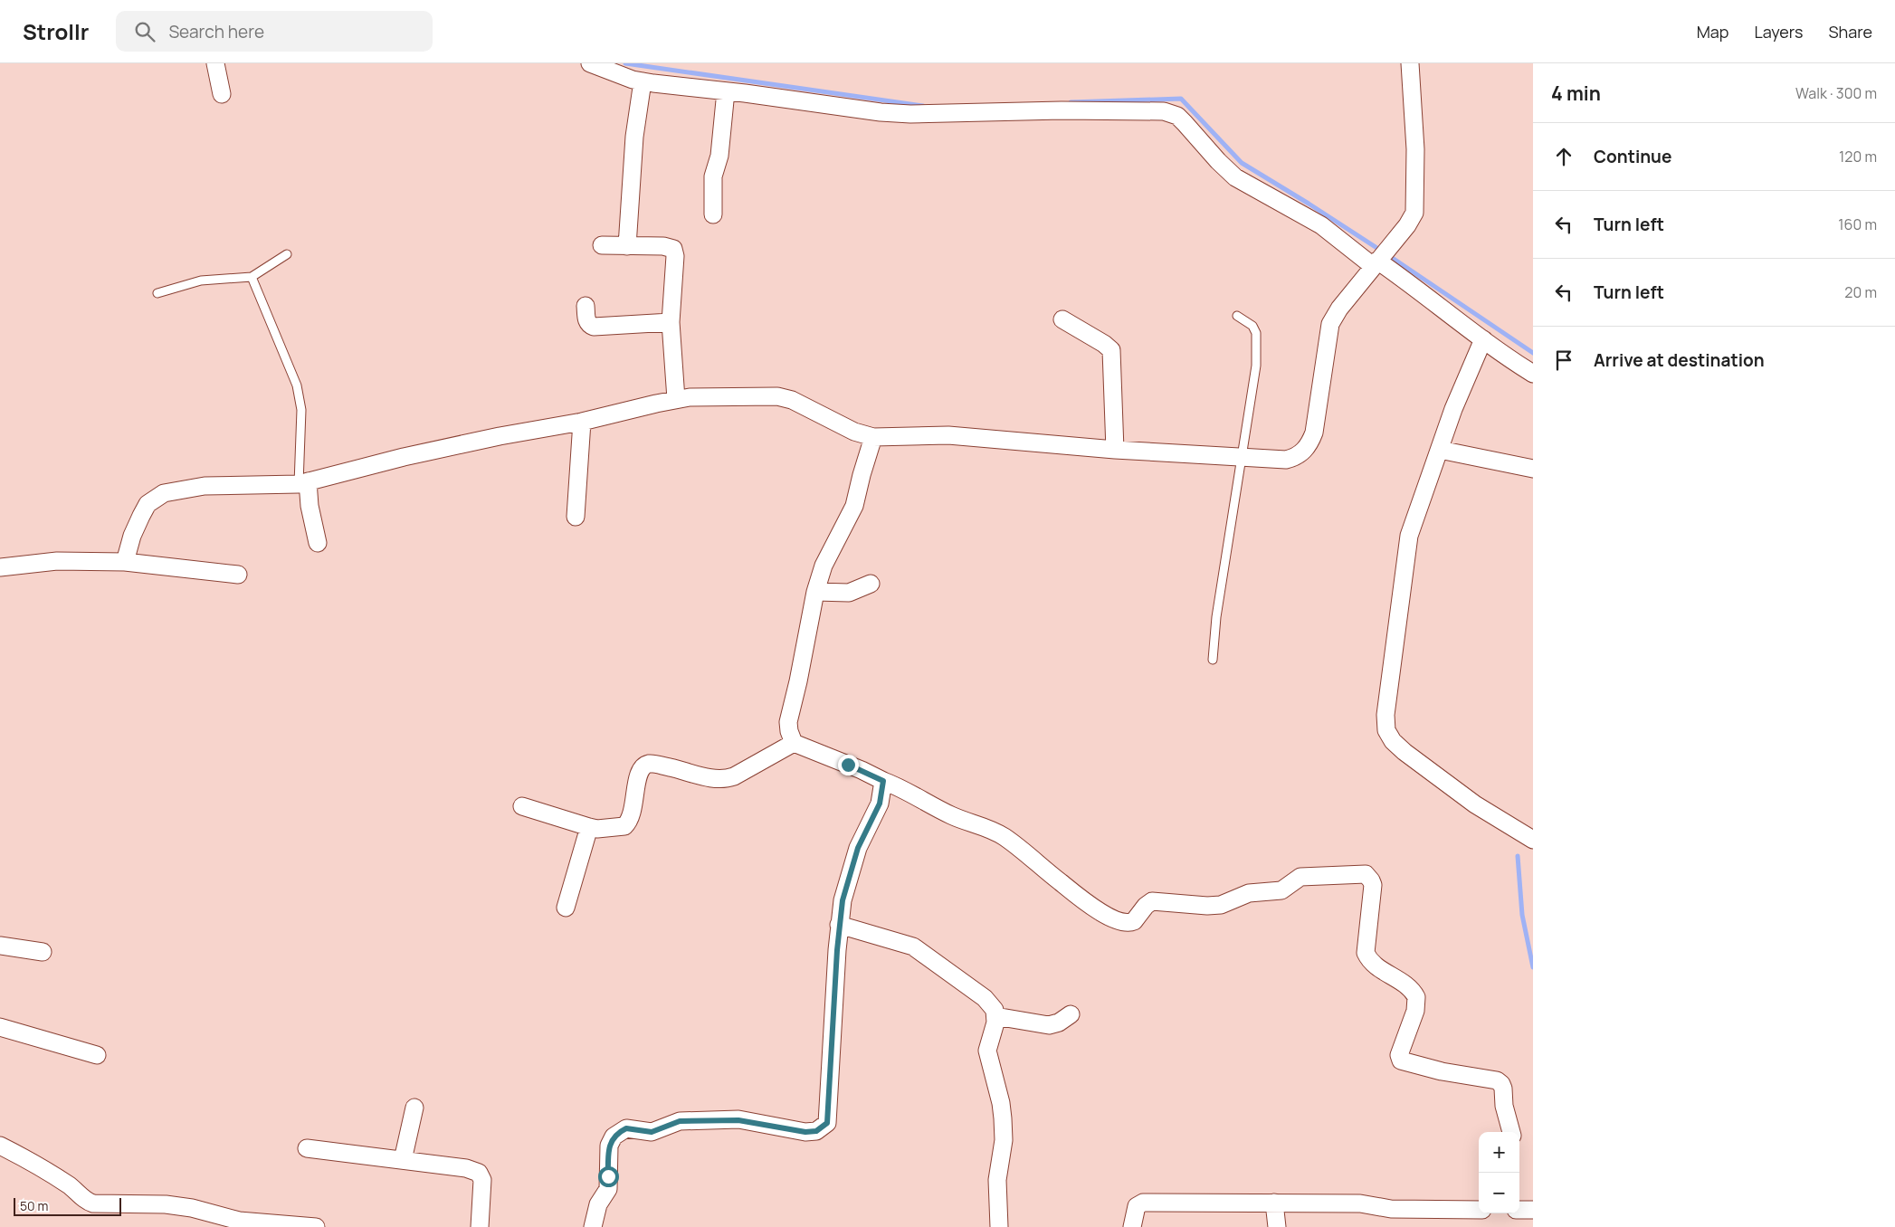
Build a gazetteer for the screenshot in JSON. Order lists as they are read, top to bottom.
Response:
{
  "scale_bar": "50 m",
  "page": {
    "header": "Strollr",
    "search": "Search here",
    "nav": ["Map", "Layers", "Share"],
    "heading": ["4 min", "Walk · 300 m"],
    "list": [
      ["Continue", "120 m"],
      ["Turn left", "160 m"],
      ["Turn left", "20 m"],
      "Arrive at destination"
    ],
    "map_buttons": ["+", "−"],
    "scale": "50 m"
  }
}
